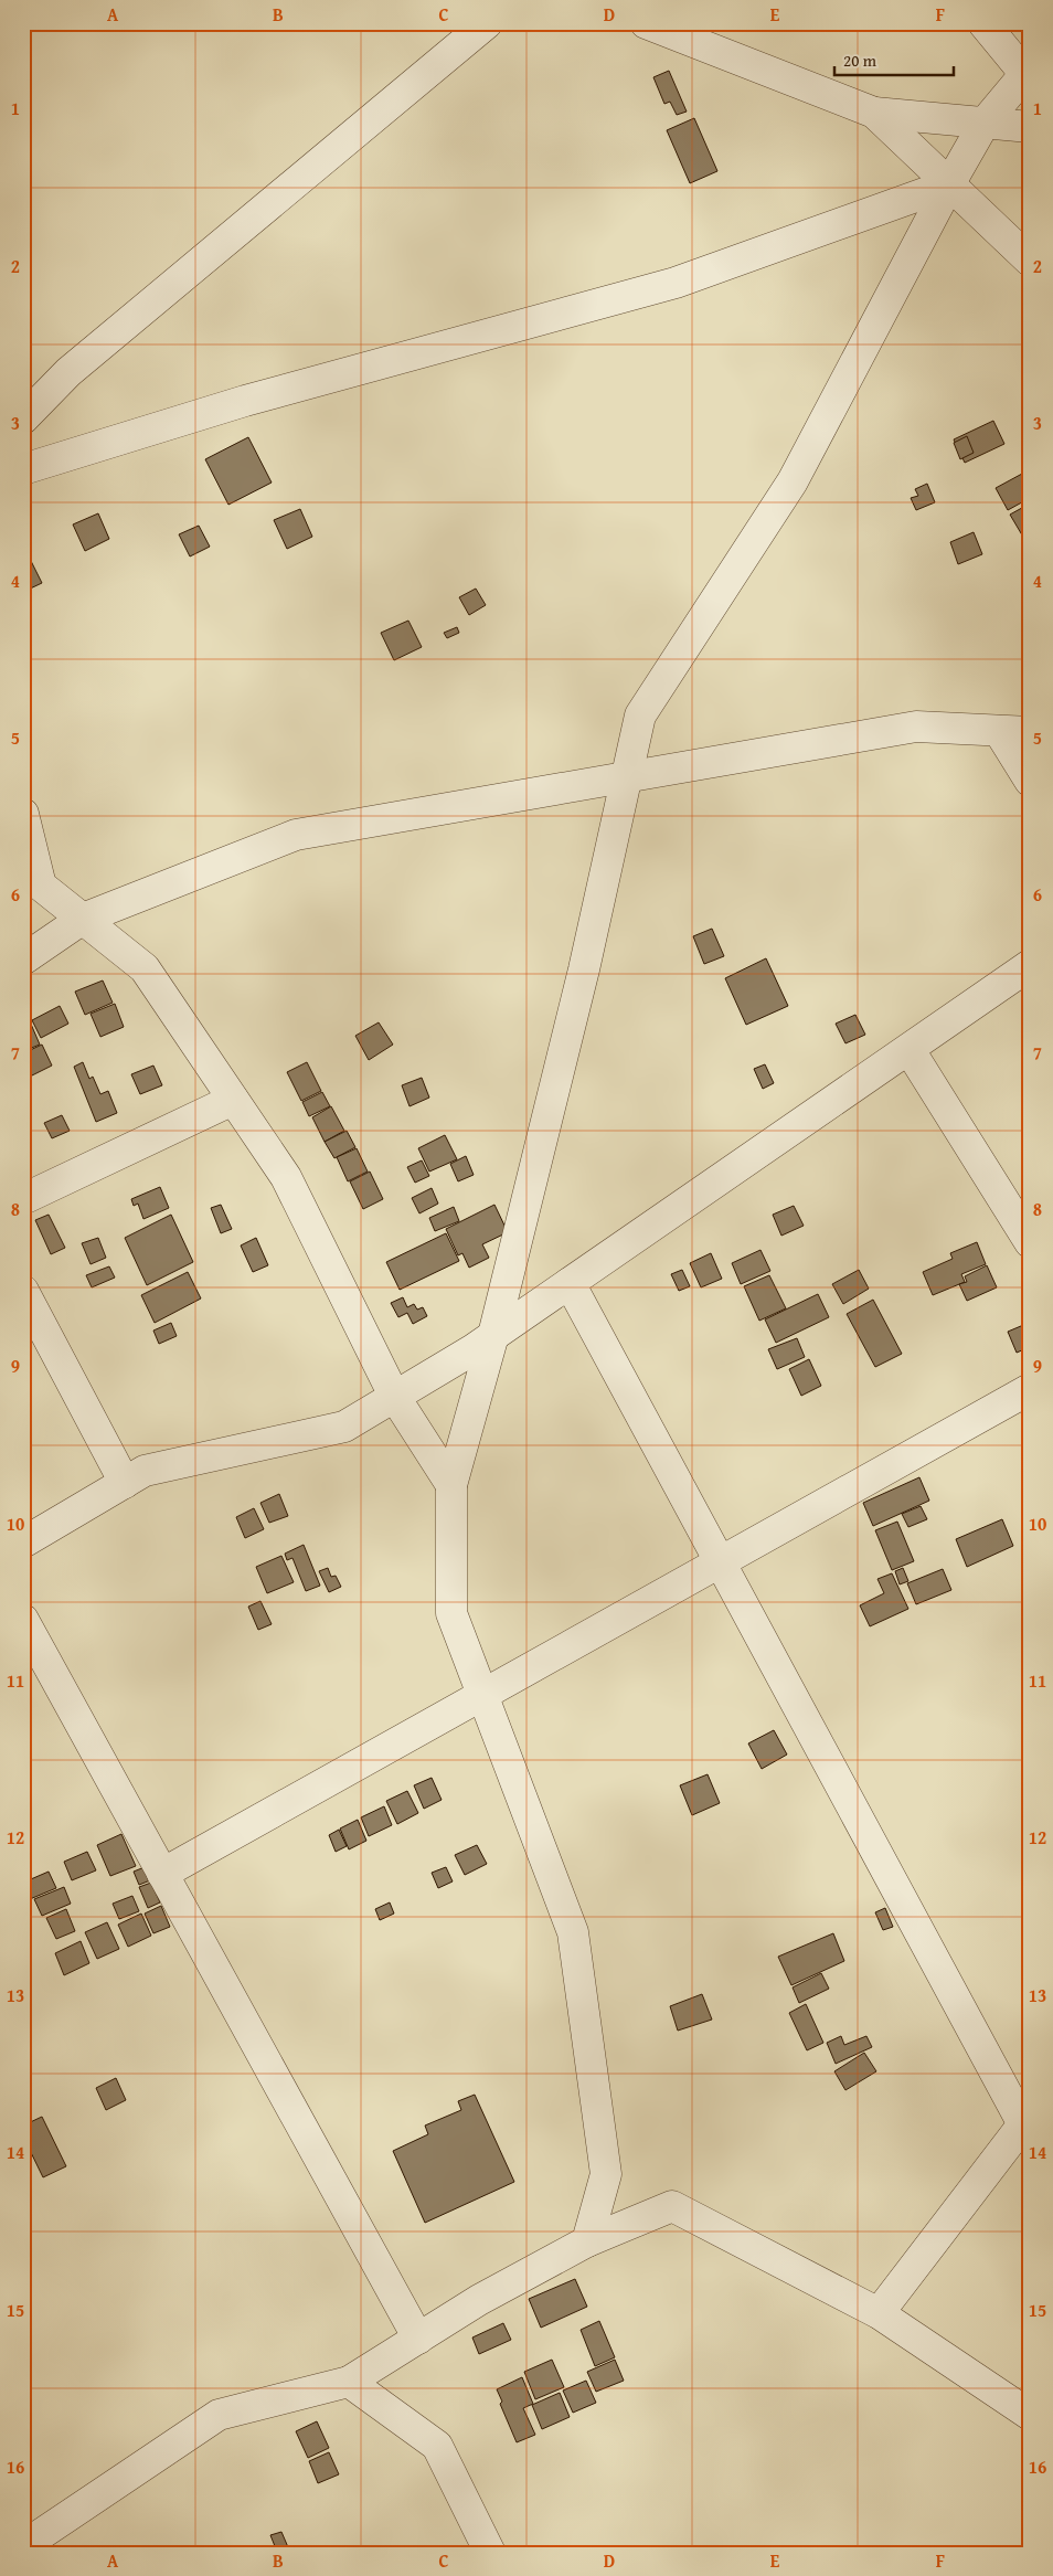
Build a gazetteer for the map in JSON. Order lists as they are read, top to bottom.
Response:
{
  "scale_bar": "20 m",
  "grid": {
    "columns": [
      "A",
      "B",
      "C",
      "D",
      "E",
      "F"
    ],
    "rows": [
      "1",
      "2",
      "3",
      "4",
      "5",
      "6",
      "7",
      "8",
      "9",
      "10",
      "11",
      "12",
      "13",
      "14",
      "15",
      "16"
    ]
  }
}
